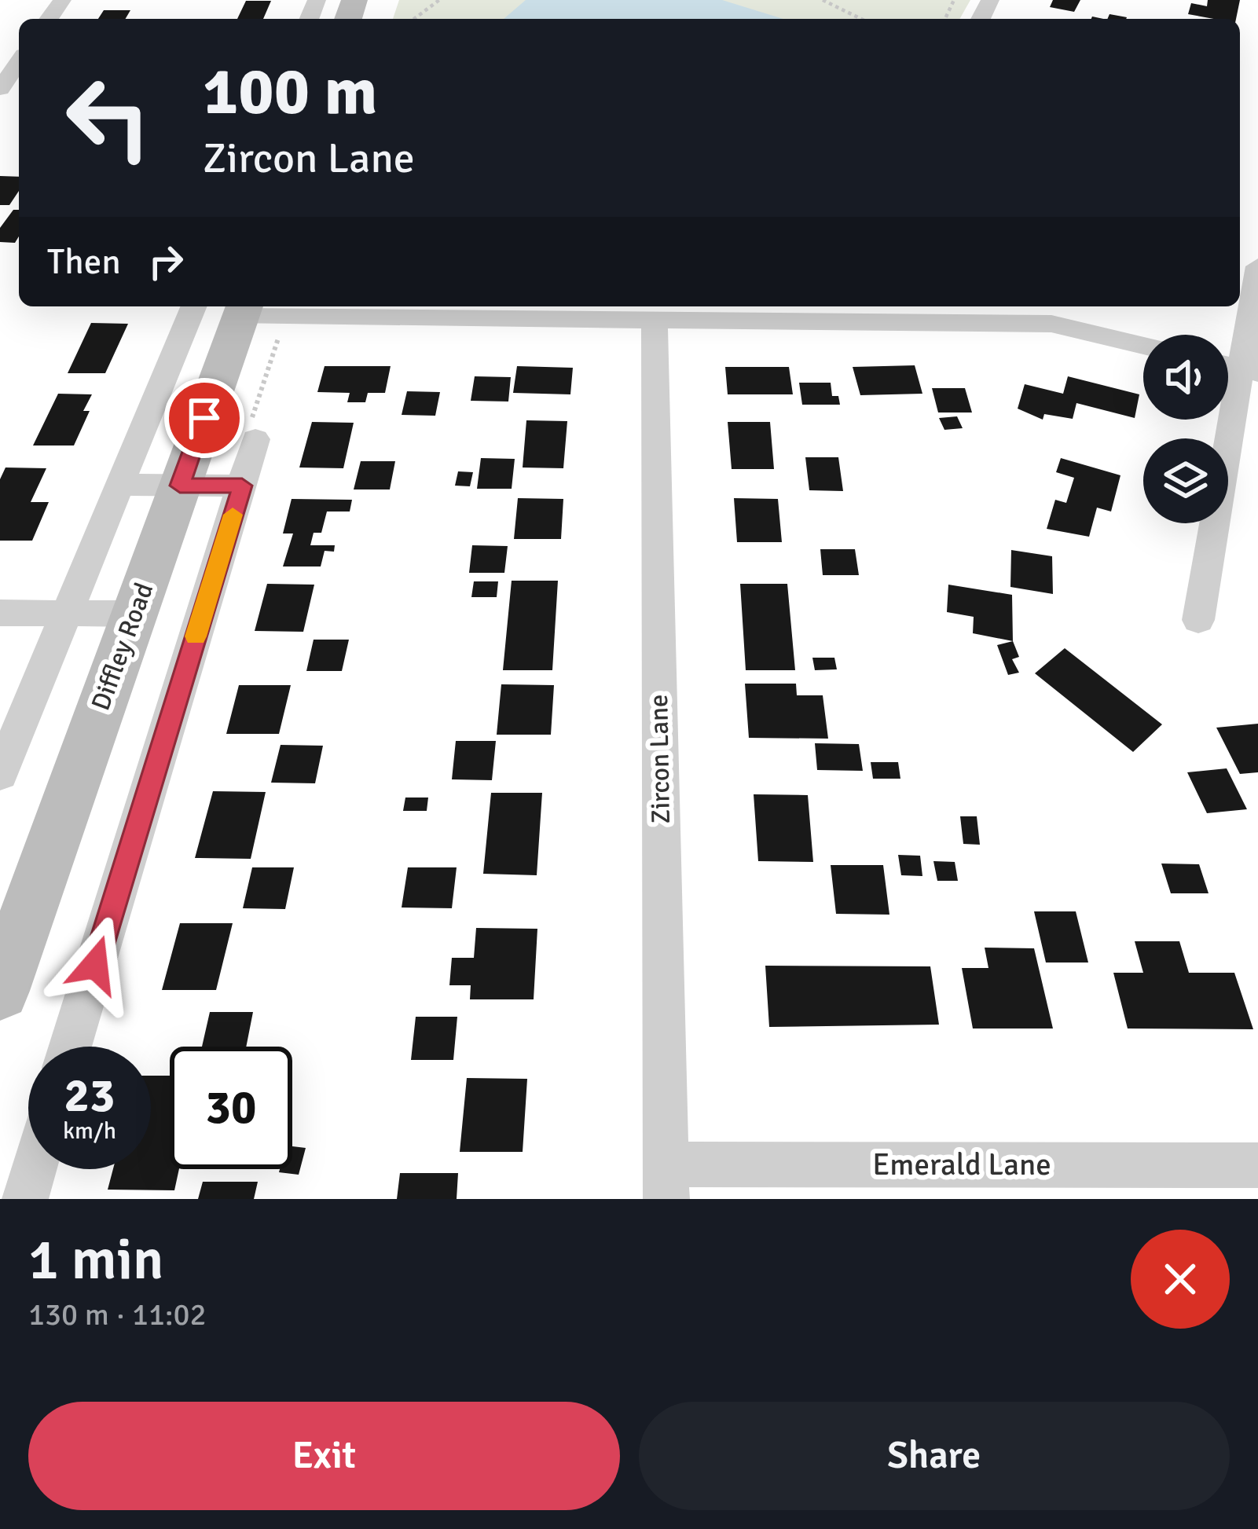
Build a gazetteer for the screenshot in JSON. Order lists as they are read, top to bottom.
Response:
{
  "streets": {
    "main road": ["Diffley Road"],
    "street": ["Zircon Lane", "Emerald Lane"]
  },
  "crossings": [
    ["Zircon Lane", "Emerald Lane"]
  ],
  "page": {
    "turn": ["100 m", "Zircon Lane"],
    "then": "Then",
    "speed": "23 km/h",
    "limit": "30",
    "heading": ["1 min", "130 m · 11:02"],
    "buttons": ["Exit", "Share"]
  }
}
